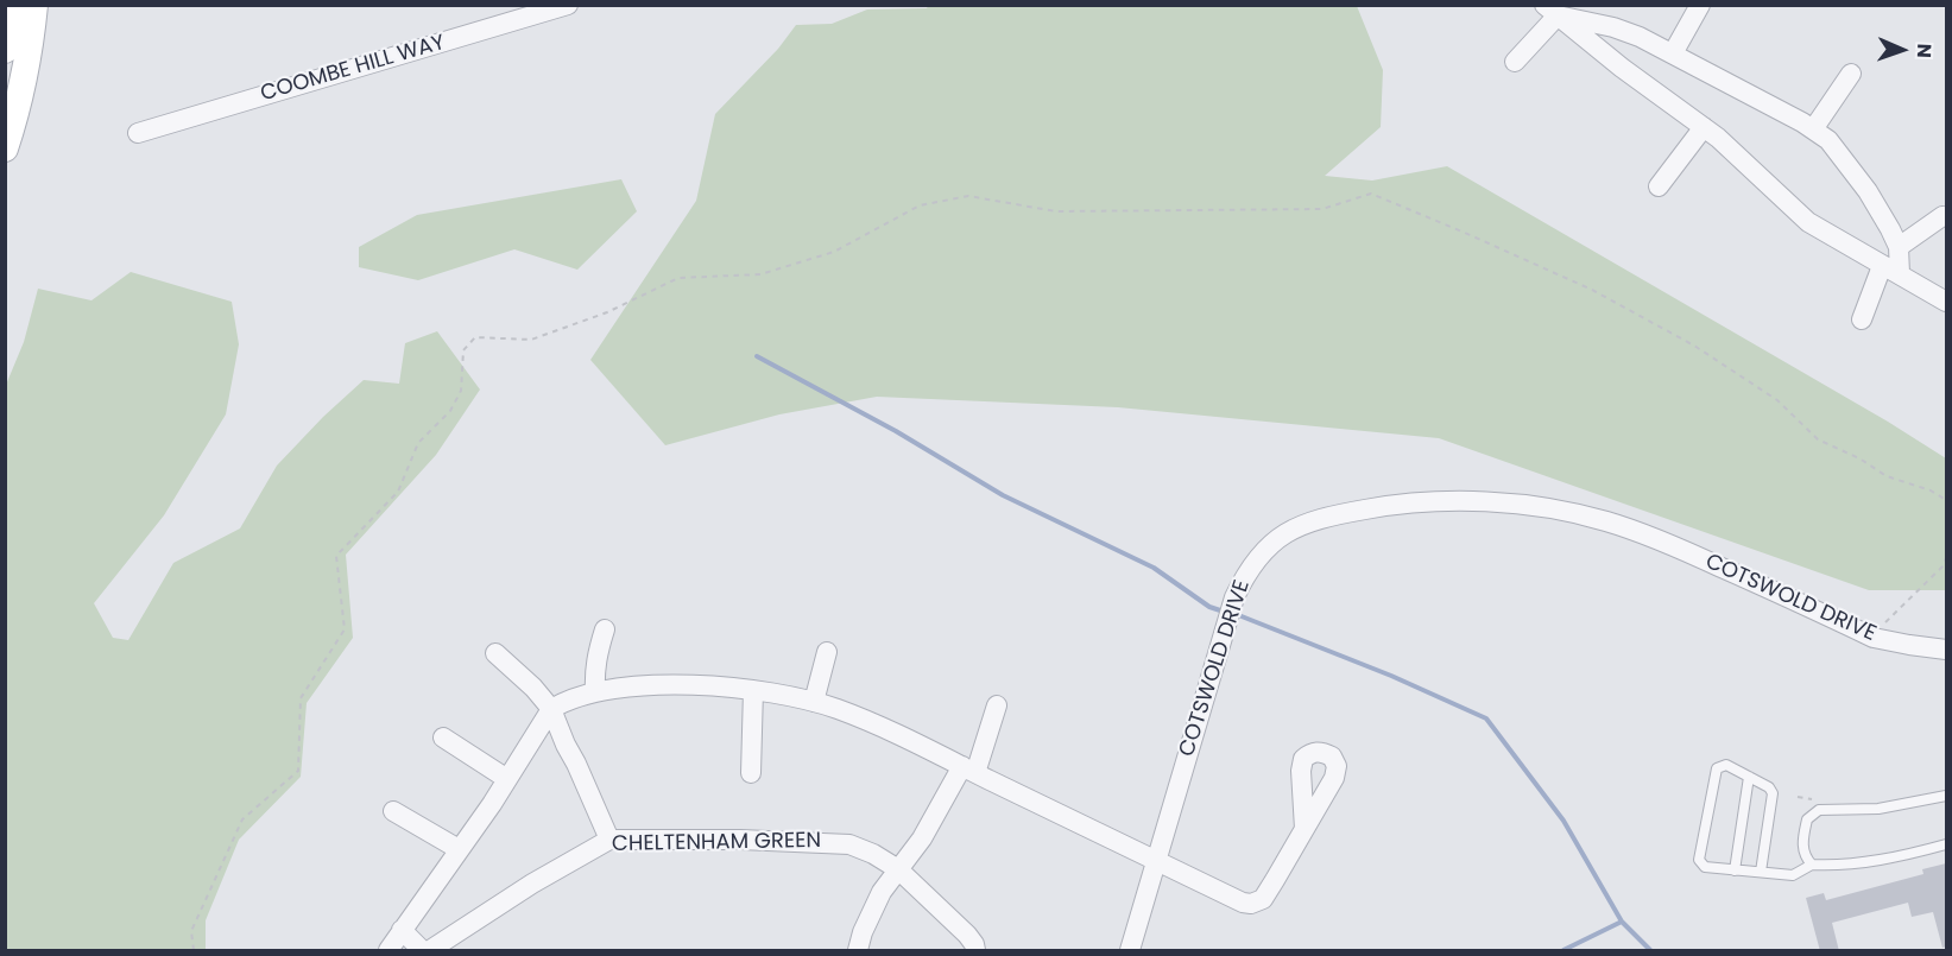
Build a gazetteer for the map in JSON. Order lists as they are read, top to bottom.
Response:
{
  "streets": {
    "street": ["COOMBE HILL WAY", "COTSWOLD DRIVE", "CHELTENHAM GREEN"]
  },
  "north": "right"
}
